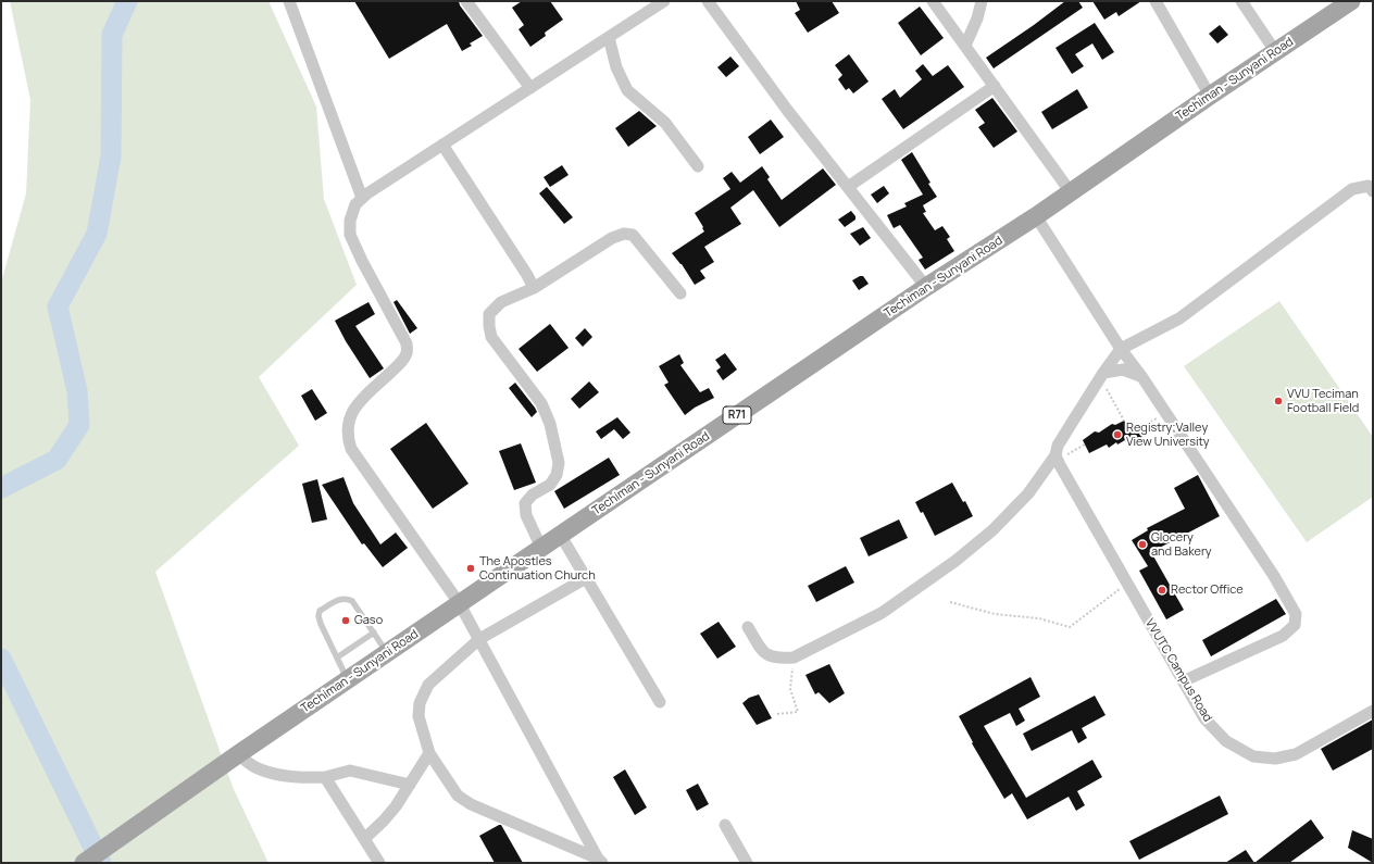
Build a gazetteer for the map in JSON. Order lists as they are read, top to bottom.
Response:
{
  "streets": {
    "main road": ["Techiman - Sunyani Road", "R71"],
    "street": ["VVUTC Campus Road"]
  },
  "places": [
    "VVU Teciman Football Field",
    "Registry;Valley View University",
    "Glocery and Bakery",
    "The Apostles Continuation Church",
    "Rector Office",
    "Gaso"
  ]
}
